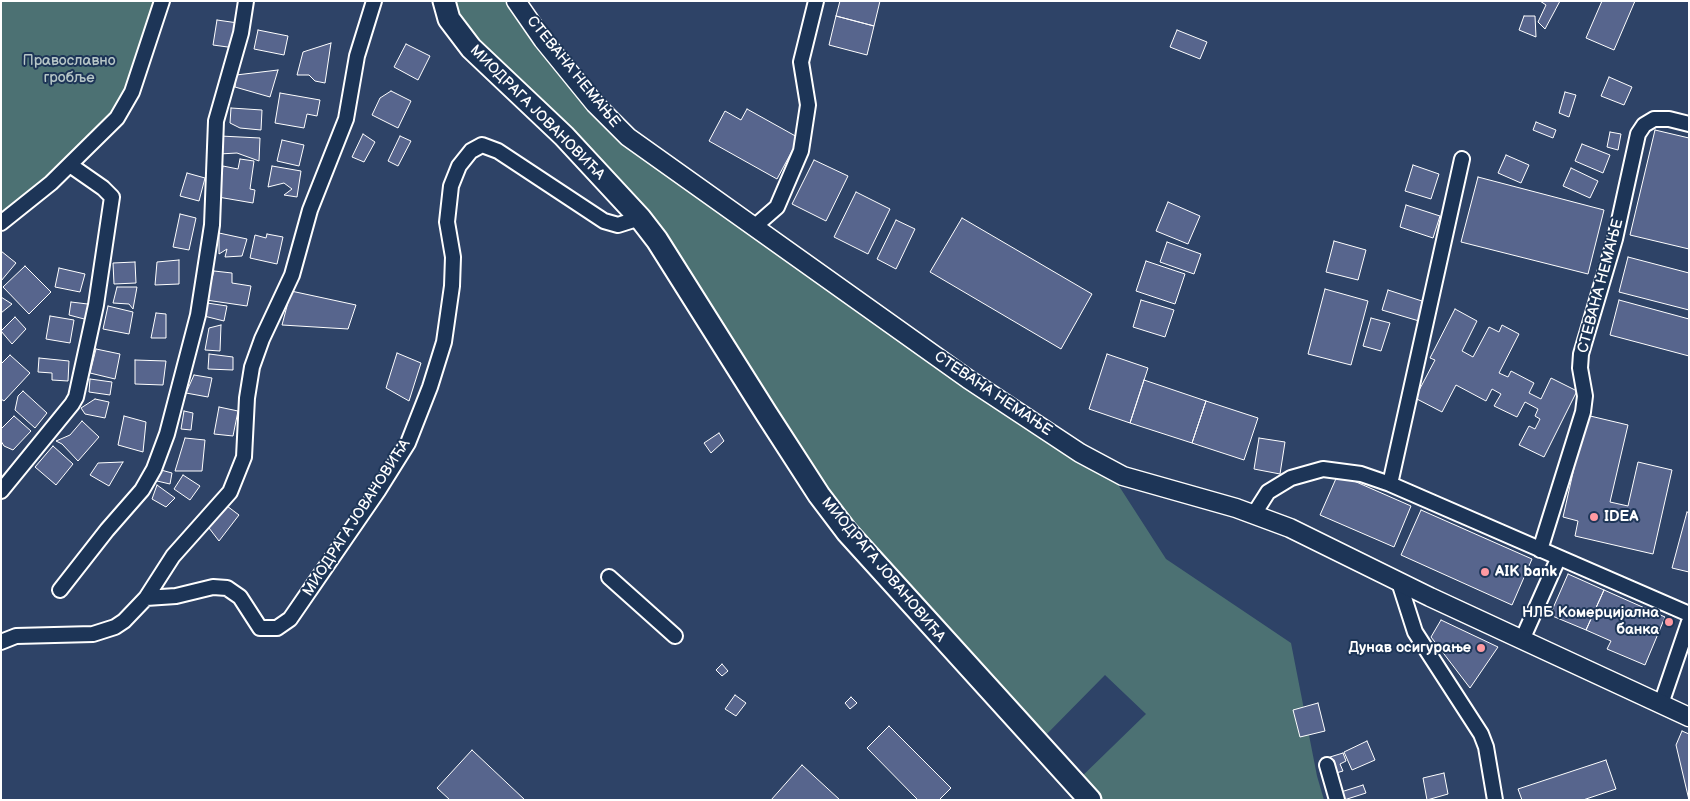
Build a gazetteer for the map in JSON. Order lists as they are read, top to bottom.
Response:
{
  "streets": {
    "main road": ["МИОДРАГА ЈОВАНОВИЋА"],
    "street": ["СТЕВАНА НЕМАЊЕ"]
  },
  "parks": ["Православно гробље"],
  "places": [
    "IDEA",
    "AIK bank",
    "НЛБ Комерцијална банка",
    "Дунав осигурање"
  ]
}
